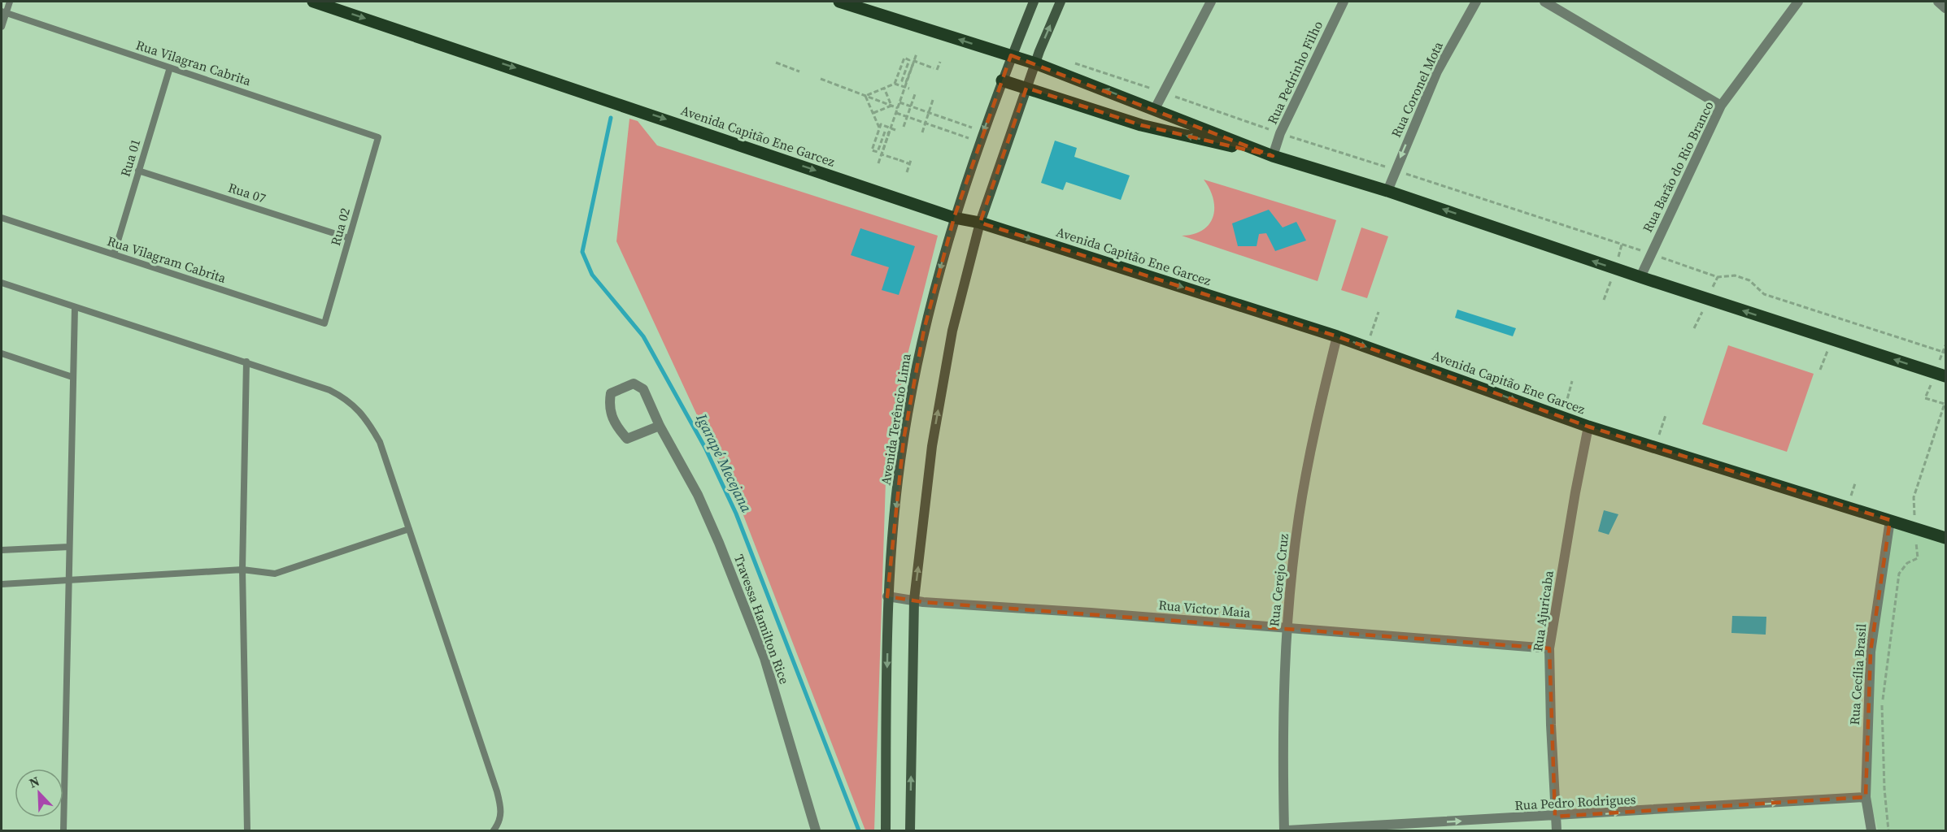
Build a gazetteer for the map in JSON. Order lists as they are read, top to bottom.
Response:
{
  "streets": {
    "main road": ["Avenida Capitão Ene Garcez", "Avenida Terêncio Lima"],
    "street": [
      "Rua Pedrinho Filho",
      "Rua Coronel Mota",
      "Rua Barão do Rio Branco",
      "Rua Cerejo Cruz",
      "Rua Victor Maia",
      "Rua Ajuricaba",
      "Travessa Hamilton Rice",
      "Rua Cecília Brasil",
      "Rua Pedro Rodrigues"
    ],
    "lane": [
      "Rua Vilagran Cabrita",
      "Rua 01",
      "Rua 07",
      "Rua 02",
      "Rua Vilagram Cabrita"
    ]
  },
  "crossings": [
    ["Rua Vilagran Cabrita", "Rua 01"],
    ["Rua Vilagran Cabrita", "Rua 02"],
    ["Avenida Capitão Ene Garcez", "Avenida Terêncio Lima"],
    ["Avenida Capitão Ene Garcez", "Rua Cerejo Cruz"],
    ["Avenida Capitão Ene Garcez", "Rua Ajuricaba"],
    ["Avenida Capitão Ene Garcez", "Rua Cecília Brasil"],
    ["Rua 01", "Rua 07"],
    ["Rua 01", "Rua Vilagram Cabrita"],
    ["Rua 07", "Rua 02"],
    ["Rua 02", "Rua Vilagram Cabrita"],
    ["Avenida Terêncio Lima", "Rua Victor Maia"],
    ["Rua Cerejo Cruz", "Rua Victor Maia"],
    ["Rua Cerejo Cruz", "Rua Pedro Rodrigues"],
    ["Rua Victor Maia", "Rua Ajuricaba"],
    ["Rua Ajuricaba", "Rua Pedro Rodrigues"],
    ["Rua Cecília Brasil", "Rua Pedro Rodrigues"]
  ],
  "one_way": ["Rua Coronel Mota", "Avenida Capitão Ene Garcez", "Rua Pedro Rodrigues"],
  "water": ["Igarapé Mecejana"],
  "north": "top left"
}
